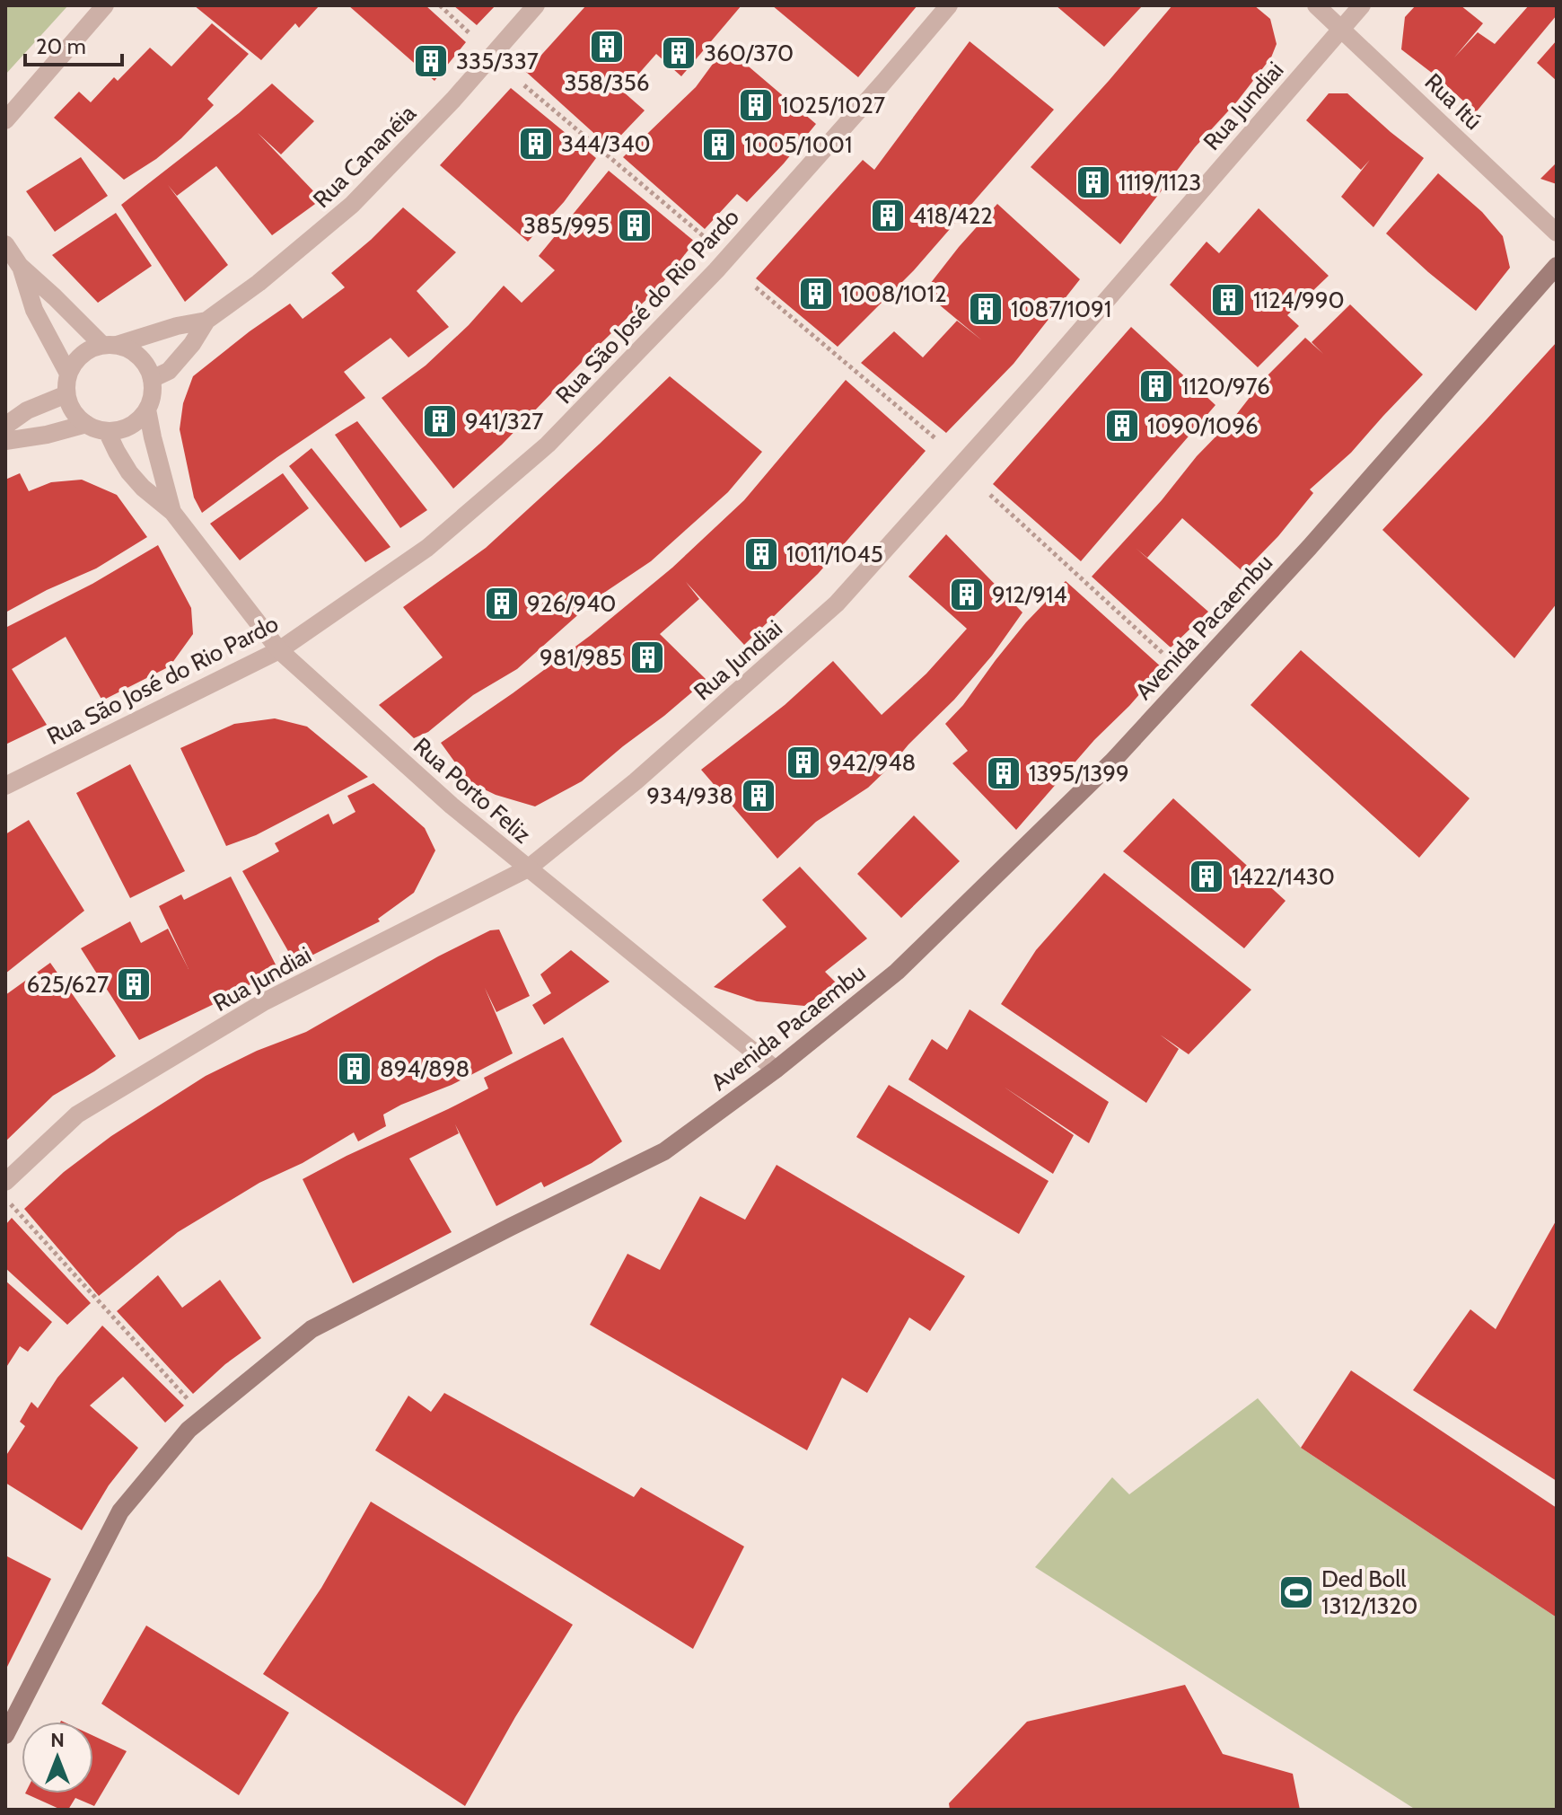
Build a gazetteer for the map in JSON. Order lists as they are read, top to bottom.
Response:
{
  "streets": {
    "main road": ["Avenida Pacaembu"],
    "street": [
      "Rua Itú",
      "Rua Jundiai",
      "Rua Cananéia",
      "Rua São José do Rio Pardo",
      "Rua Porto Feliz"
    ]
  },
  "crossings": [
    ["Rua Itú", "Rua Jundiai"],
    ["Rua Jundiai", "Rua Porto Feliz"],
    ["Rua Cananéia", "Rua Porto Feliz"],
    ["Rua São José do Rio Pardo", "Rua Porto Feliz"],
    ["Avenida Pacaembu", "Rua Porto Feliz"]
  ],
  "places": {
    "building": [
      "358/356",
      "360/370",
      "335/337",
      "1025/1027",
      "344/340",
      "1005/1001",
      "1119/1123",
      "418/422",
      "385/995",
      "1008/1012",
      "1124/990",
      "1087/1091",
      "1120/976",
      "941/327",
      "1090/1096",
      "1011/1045",
      "912/914",
      "926/940",
      "981/985",
      "942/948",
      "1395/1399",
      "934/938",
      "1422/1430",
      "625/627",
      "894/898"
    ],
    "sports": ["Ded Boll 1312/1320"]
  },
  "scale_bar": "20 m",
  "north": "top"
}
